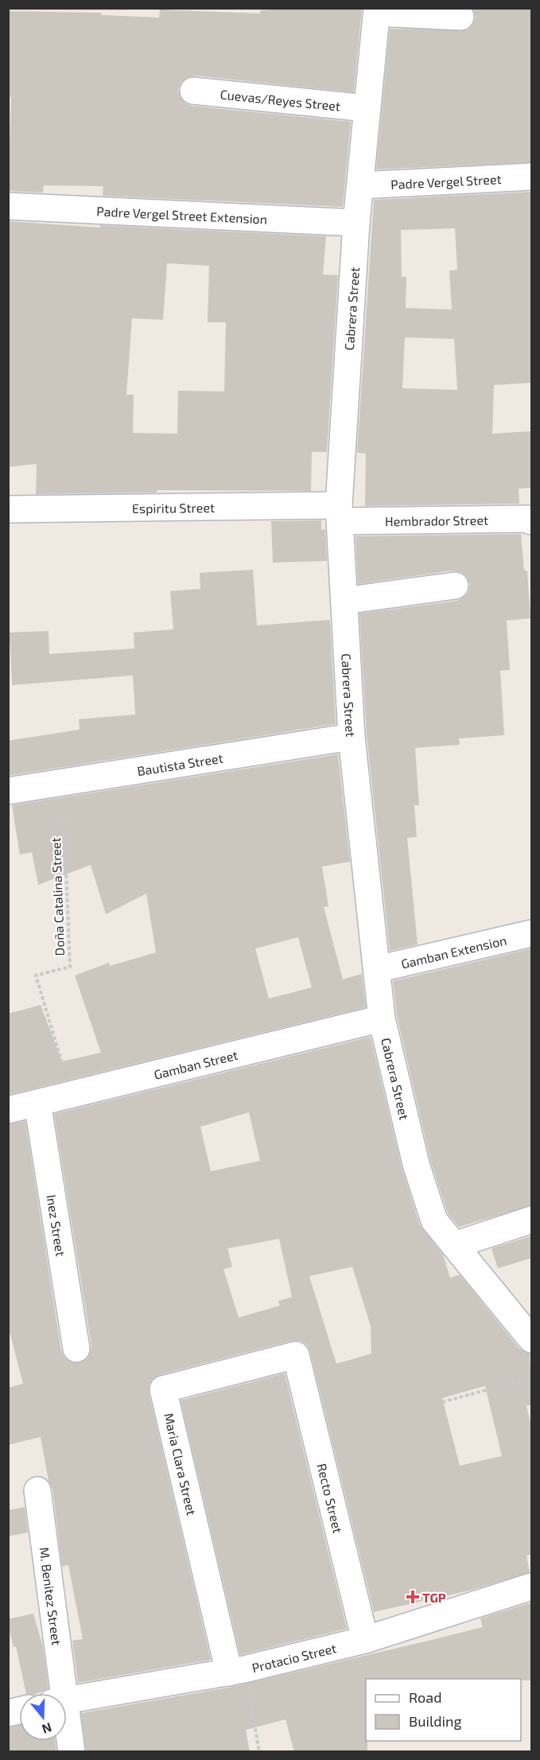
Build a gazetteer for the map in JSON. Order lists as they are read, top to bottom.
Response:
{
  "streets": {
    "street": [
      "Cuevas/Reyes Street",
      "Padre Vergel Street",
      "Padre Vergel Street Extension",
      "Cabrera Street",
      "Espiritu Street",
      "Hembrador Street",
      "Bautista Street",
      "Gamban Extension",
      "Gamban Street",
      "Inez Street",
      "Maria Clara Street",
      "Recto Street",
      "M. Benitez Street",
      "Protacio Street"
    ],
    "path": ["Doña Catalina Street"]
  },
  "crossings": [
    ["Cuevas/Reyes Street", "Cabrera Street"],
    ["Padre Vergel Street", "Cabrera Street"],
    ["Padre Vergel Street Extension", "Cabrera Street"],
    ["Cabrera Street", "Espiritu Street"],
    ["Cabrera Street", "Hembrador Street"],
    ["Cabrera Street", "Bautista Street"],
    ["Cabrera Street", "Gamban Extension"],
    ["Cabrera Street", "Gamban Street"],
    ["Espiritu Street", "Hembrador Street"],
    ["Bautista Street", "Doña Catalina Street"],
    ["Doña Catalina Street", "Gamban Street"],
    ["Gamban Street", "Inez Street"],
    ["Maria Clara Street", "Recto Street"],
    ["Maria Clara Street", "Protacio Street"],
    ["Recto Street", "Protacio Street"]
  ],
  "places": {
    "health": ["TGP"]
  },
  "legend": ["Road", "Building"],
  "north": "bottom"
}
